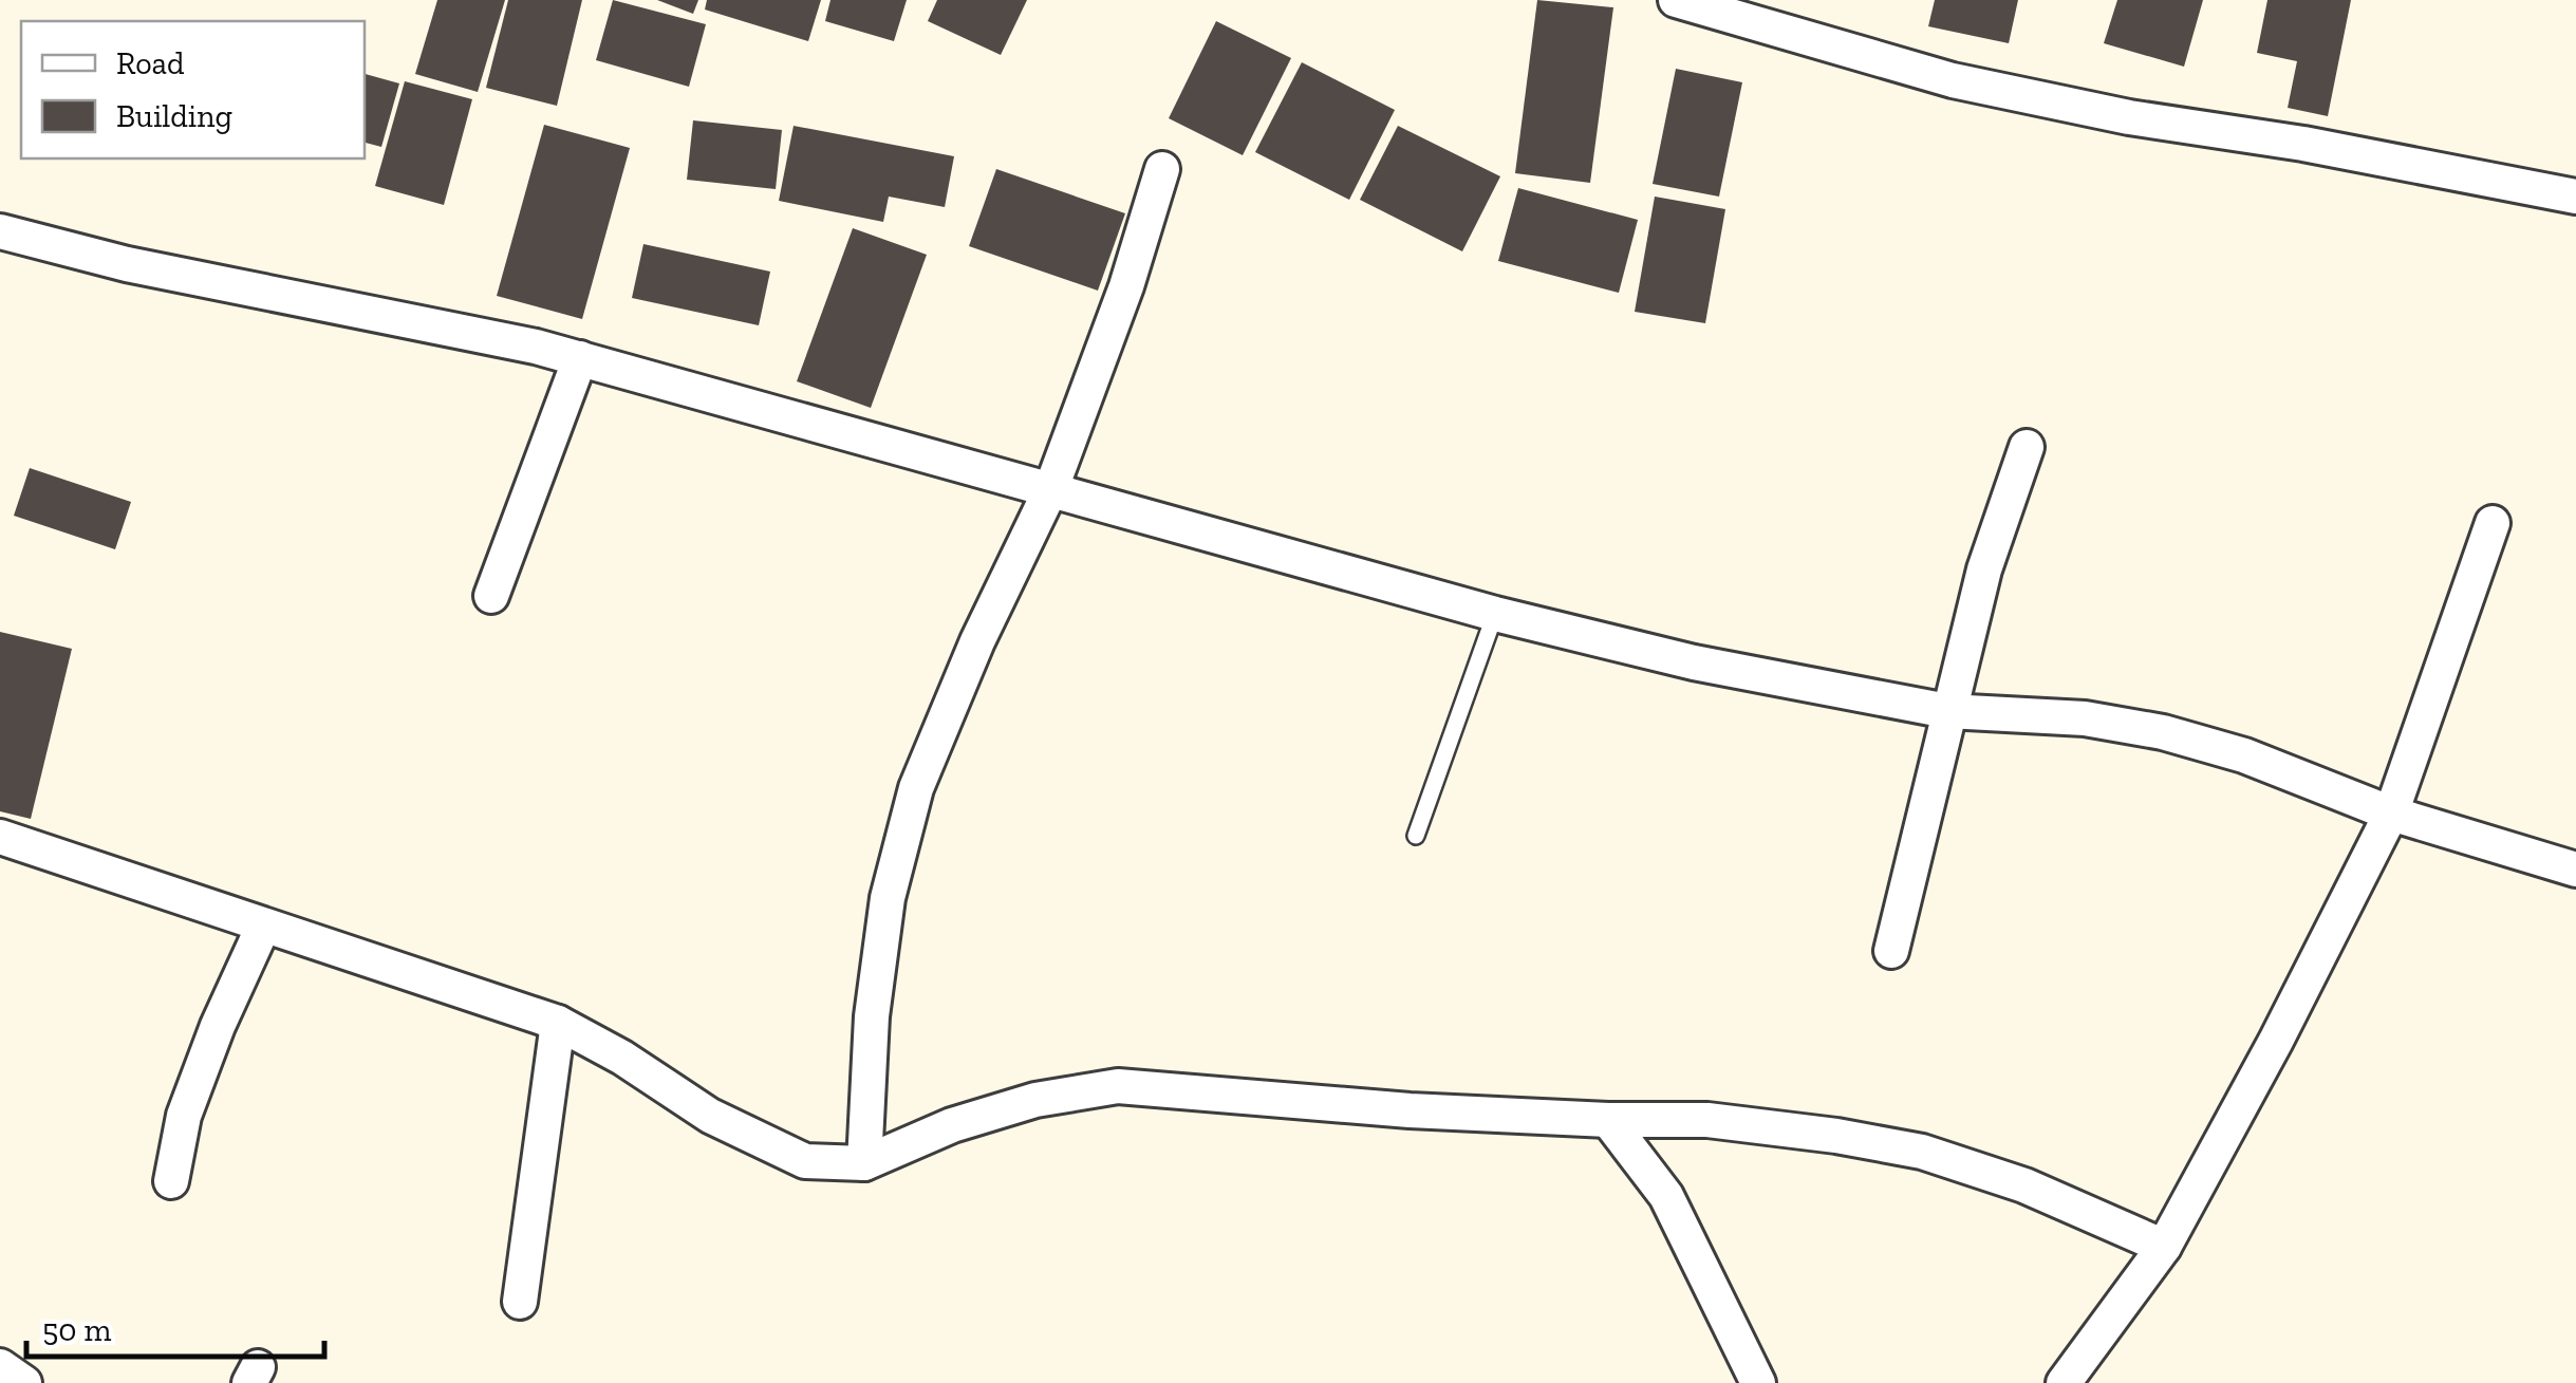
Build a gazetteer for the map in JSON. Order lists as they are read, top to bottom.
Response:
{
  "legend": ["Road", "Building"],
  "scale_bar": "50 m"
}
